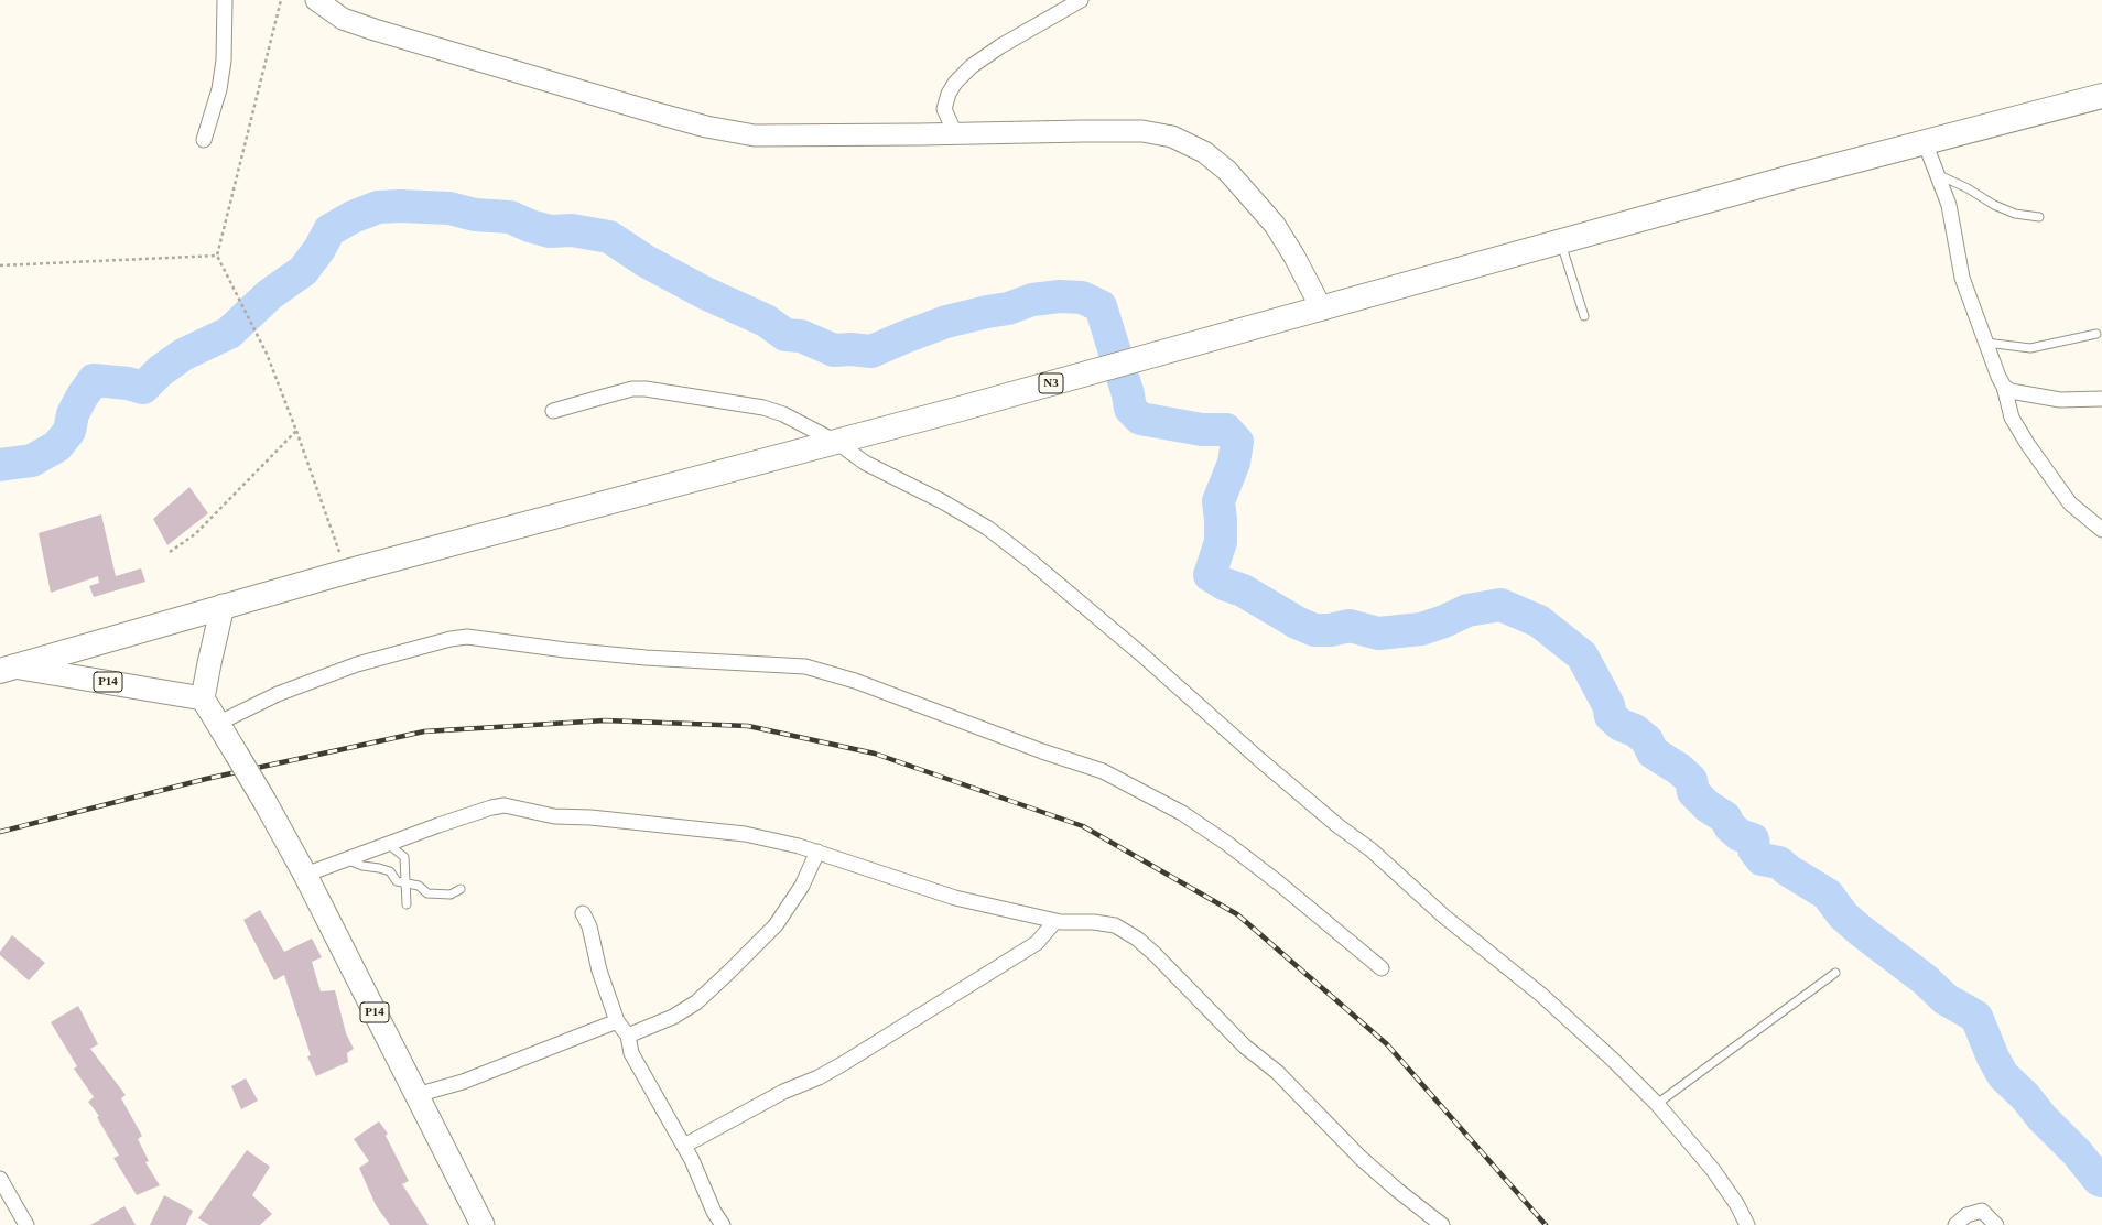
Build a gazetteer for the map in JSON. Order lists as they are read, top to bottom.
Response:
{
  "streets": {
    "highway": ["N3"],
    "main road": ["P14"]
  },
  "crossings": [
    ["N3", "P14"]
  ]
}
